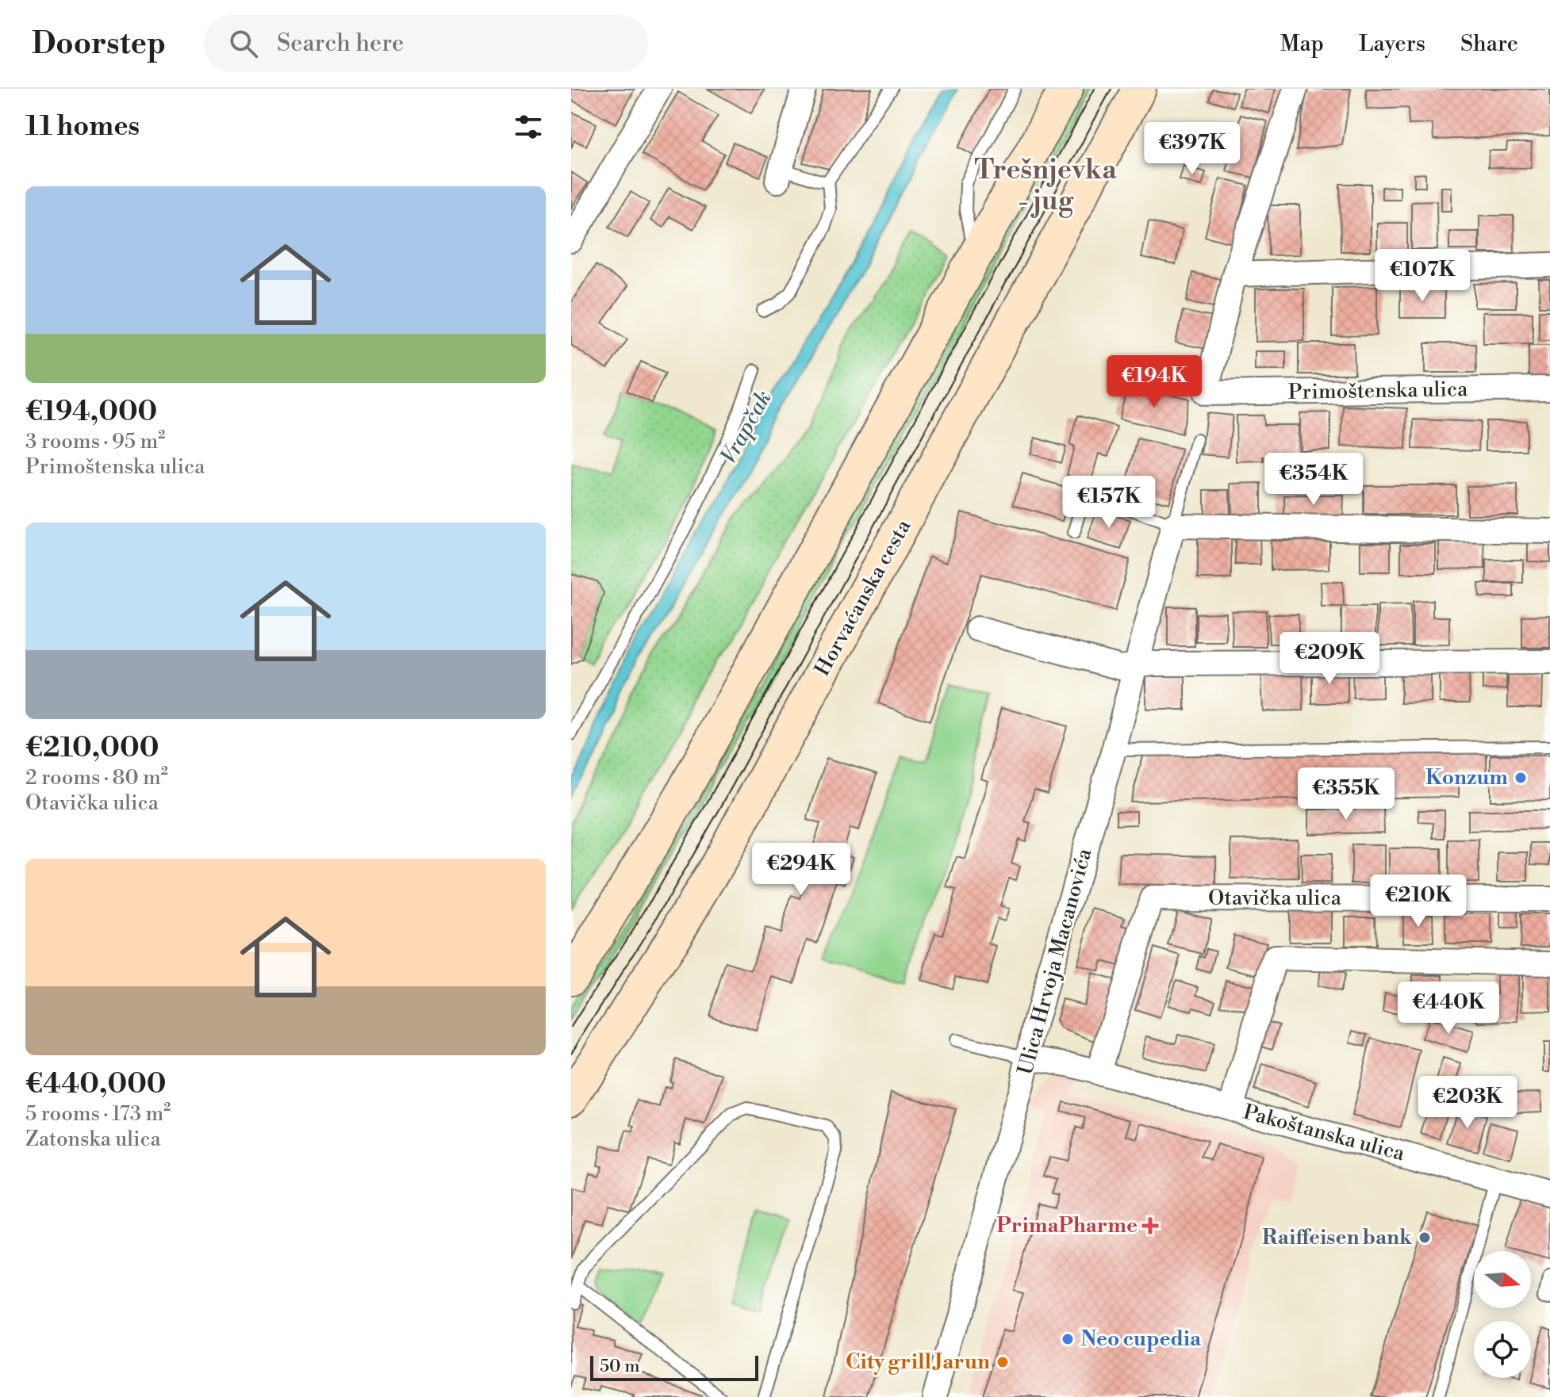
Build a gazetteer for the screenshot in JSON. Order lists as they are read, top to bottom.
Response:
{
  "streets": {
    "street": [
      "Primoštenska ulica",
      "Horvaćanska cesta",
      "Otavička ulica",
      "Ulica Hrvoja Macanovića",
      "Pakoštanska ulica"
    ]
  },
  "crossings": [
    ["Otavička ulica", "Pakoštanska ulica"],
    ["Ulica Hrvoja Macanovića", "Pakoštanska ulica"]
  ],
  "districts": ["Trešnjevka - jug"],
  "water": ["Vrapčak"],
  "places": {
    "other": [
      "Konzum",
      "Raiffeisen bank",
      "Neo cupedia",
      "City grill Jarun"
    ],
    "health": ["PrimaPharme"]
  },
  "scale_bar": "50 m",
  "north": "right",
  "page": {
    "header": "Doorstep",
    "search": "Search here",
    "nav": ["Map", "Layers", "Share"],
    "heading": "11 homes",
    "price": [
      "€397K",
      "€107K",
      "€194K",
      "€354K",
      "€157K",
      "€209K",
      "€355K",
      "€294K",
      "€210K",
      "€440K",
      "€203K"
    ],
    "list": [
      {
        "name": "€194,000",
        "note": "3 rooms · 95 m² · Primoštenska ulica"
      },
      {
        "name": "€210,000",
        "note": "2 rooms · 80 m² · Otavička ulica"
      },
      {
        "name": "€440,000",
        "note": "5 rooms · 173 m² · Zatonska ulica"
      }
    ],
    "scale": "50 m"
  }
}
